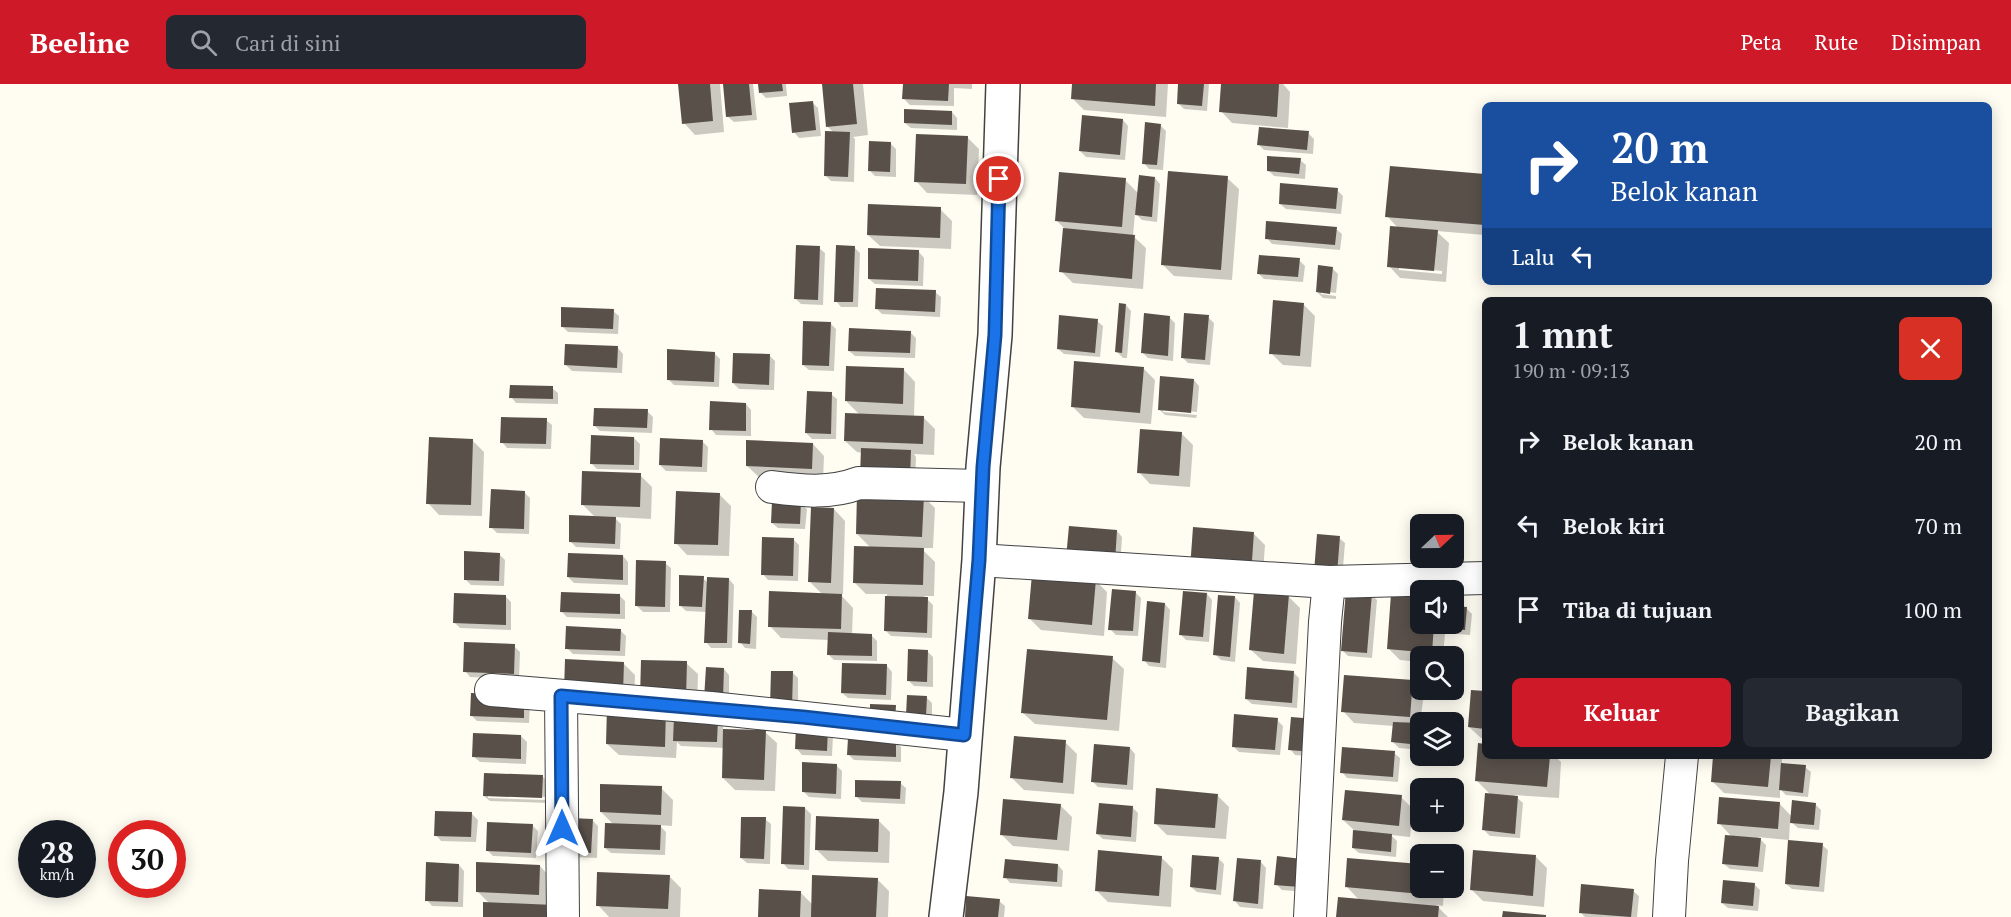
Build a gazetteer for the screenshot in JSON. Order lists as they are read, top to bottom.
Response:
{
  "north": "right",
  "page": {
    "header": "Beeline",
    "search": "Cari di sini",
    "nav": ["Peta", "Rute", "Disimpan"],
    "turn": ["20 m", "Belok kanan"],
    "then": "Lalu",
    "heading": ["1 mnt", "190 m · 09:13"],
    "list": [
      {
        "name": "Belok kanan",
        "value": "20 m"
      },
      {
        "name": "Belok kiri",
        "value": "70 m"
      },
      {
        "name": "Tiba di tujuan",
        "value": "100 m"
      }
    ],
    "map_buttons": ["+", "−"],
    "buttons": ["Keluar", "Bagikan"],
    "speed": "28 km/h",
    "limit": "30"
  }
}
